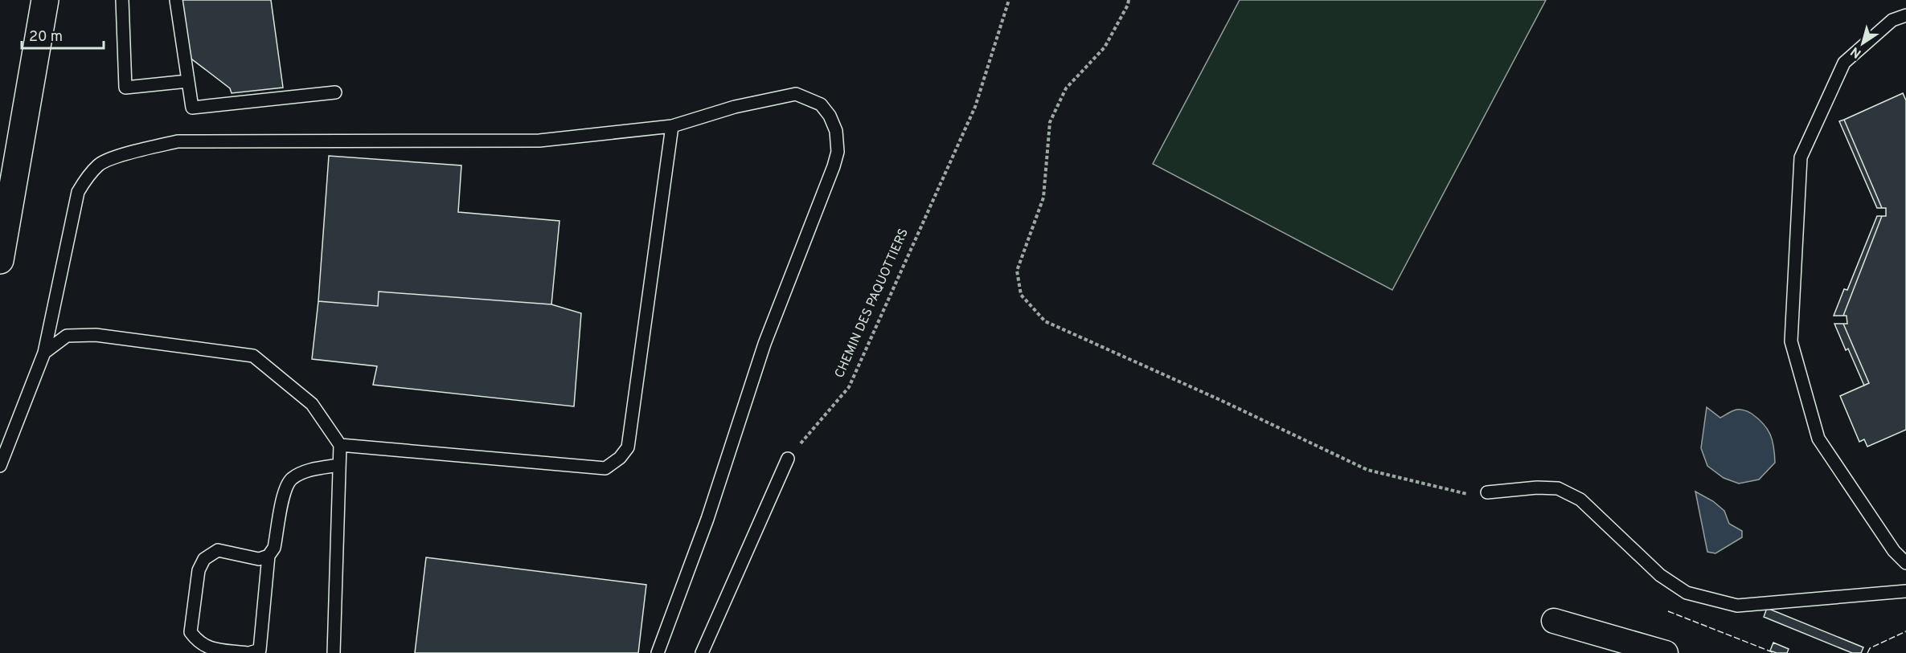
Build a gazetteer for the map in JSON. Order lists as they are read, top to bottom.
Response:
{
  "streets": {
    "path": ["CHEMIN DES PAQUOTTIERS"]
  },
  "scale_bar": "20 m",
  "north": "bottom left"
}
